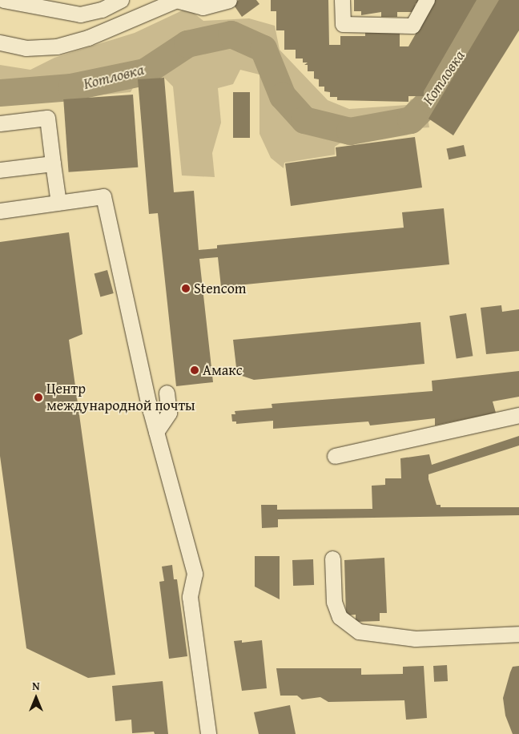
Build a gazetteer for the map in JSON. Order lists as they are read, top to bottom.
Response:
{
  "water": ["Котловка"],
  "places": ["Stencom", "Амакс", "Центр международной почты"],
  "north": "top"
}
